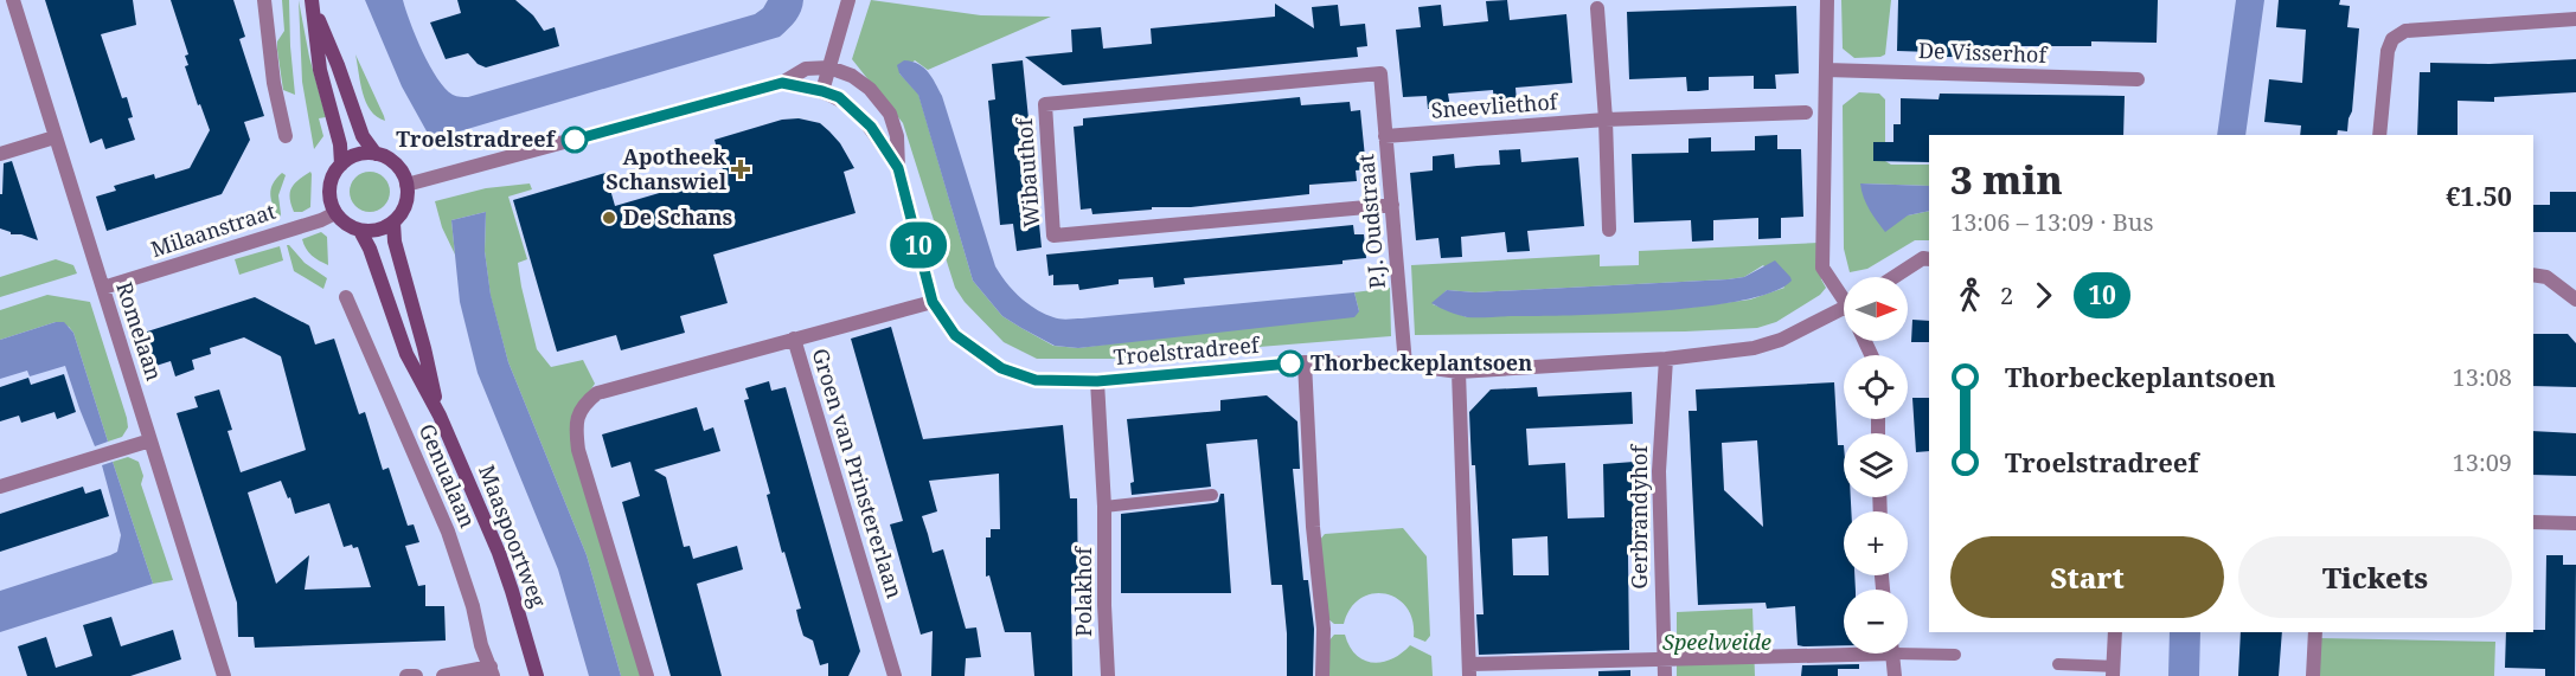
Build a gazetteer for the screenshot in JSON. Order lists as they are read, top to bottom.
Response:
{
  "streets": {
    "main road": ["Maaspoortweg"],
    "street": [
      "De Visserhof",
      "Sneevliethof",
      "Wibauthof",
      "P.J. Oudstraat",
      "Milaanstraat",
      "Romelaan",
      "Troelstradreef",
      "Groen van Prinstererlaan",
      "Genualaan",
      "Gerbrandyhof",
      "Polakhof"
    ]
  },
  "crossings": [
    ["Sneevliethof", "P.J. Oudstraat"],
    ["Wibauthof", "P.J. Oudstraat"],
    ["P.J. Oudstraat", "Troelstradreef"],
    ["Milaanstraat", "Romelaan"],
    ["Milaanstraat", "Troelstradreef"],
    ["Milaanstraat", "Maaspoortweg"],
    ["Troelstradreef", "Groen van Prinstererlaan"],
    ["Troelstradreef", "Gerbrandyhof"],
    ["Troelstradreef", "Maaspoortweg"],
    ["Troelstradreef", "Polakhof"]
  ],
  "parks": ["Speelweide"],
  "places": {
    "other": ["Troelstradreef", "De Schans", "Thorbeckeplantsoen"],
    "health": ["Apotheek Schanswiel"]
  },
  "lines": ["bus line 10"],
  "north": "right",
  "page": {
    "on_map": "10",
    "heading": ["3 min", "13:06 – 13:09 · Bus", "€1.50"],
    "legs": ["2", "10"],
    "map_buttons": ["+", "−"],
    "list": [
      {
        "name": "Thorbeckeplantsoen",
        "value": "13:08"
      },
      {
        "name": "Troelstradreef",
        "value": "13:09"
      }
    ],
    "buttons": ["Start", "Tickets"]
  }
}
